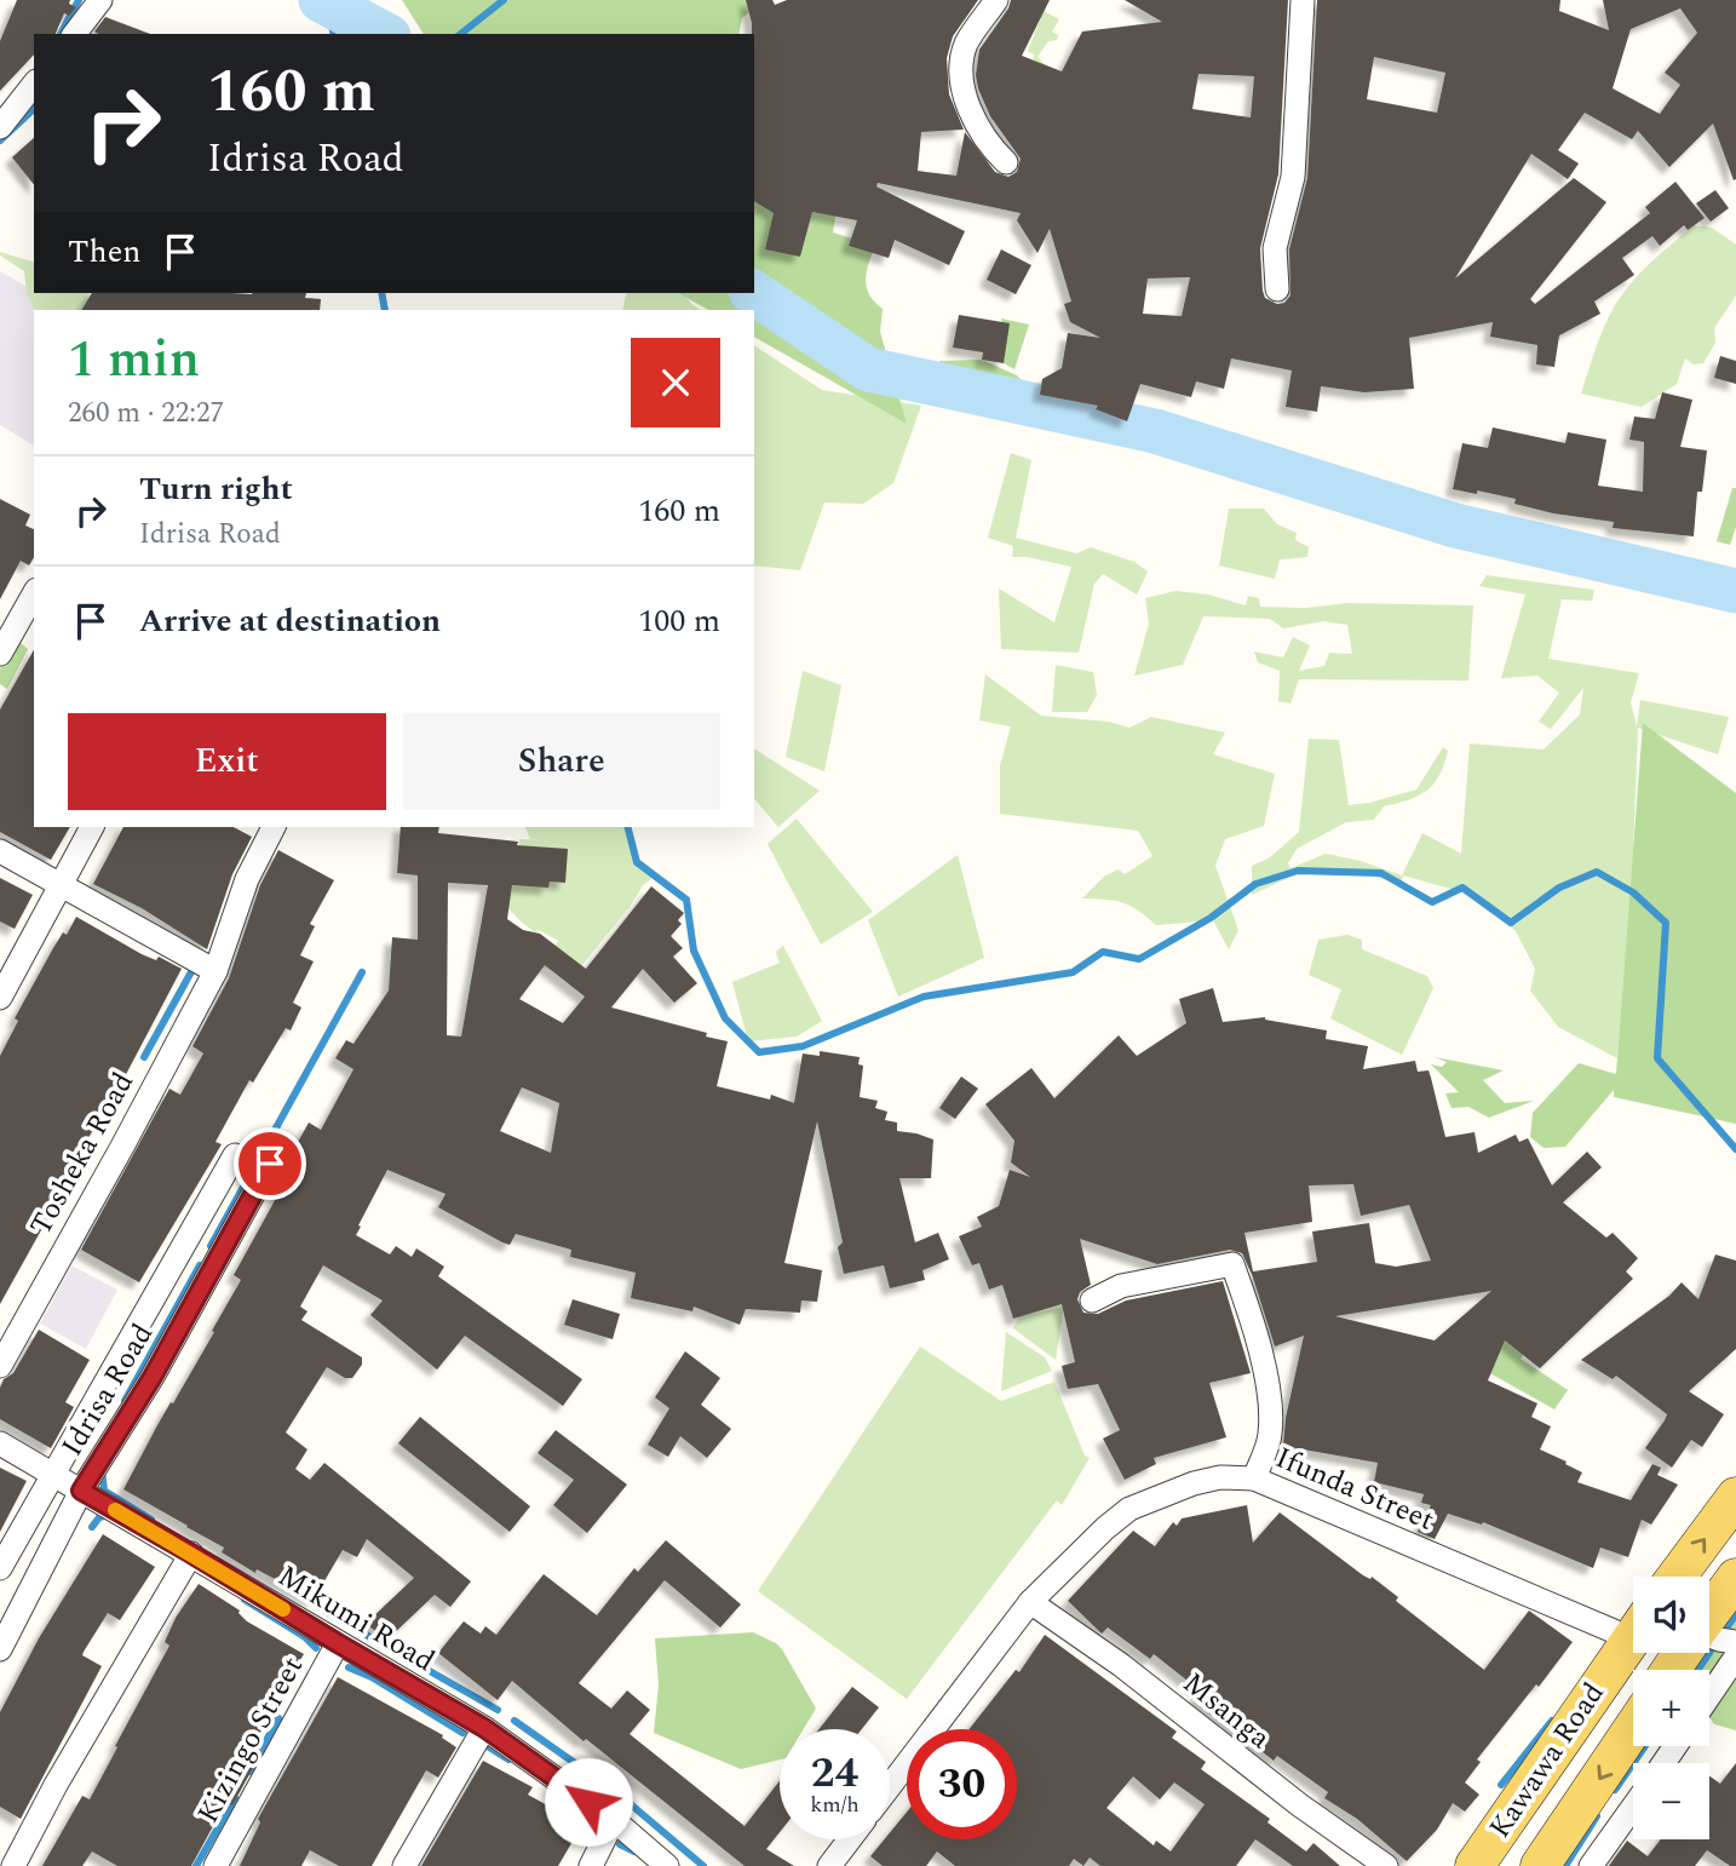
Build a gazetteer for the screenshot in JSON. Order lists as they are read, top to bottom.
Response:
{
  "streets": {
    "main road": ["Kawawa Road"],
    "street": [
      "Tosheka Road",
      "Idrisa Road",
      "Ifunda Street",
      "Mikumi Road",
      "Msanga",
      "Kizingo Street"
    ]
  },
  "crossings": [
    ["Idrisa Road", "Mikumi Road"],
    ["Ifunda Street", "Msanga"],
    ["Mikumi Road", "Kizingo Street"]
  ],
  "page": {
    "turn": ["160 m", "Idrisa Road"],
    "then": "Then",
    "heading": ["1 min", "260 m · 22:27"],
    "list": [
      {
        "name": "Turn right",
        "note": "Idrisa Road",
        "value": "160 m"
      },
      {
        "name": "Arrive at destination",
        "value": "100 m"
      }
    ],
    "buttons": ["Exit", "Share"],
    "map_buttons": ["+", "−"],
    "speed": "24 km/h",
    "limit": "30"
  }
}
